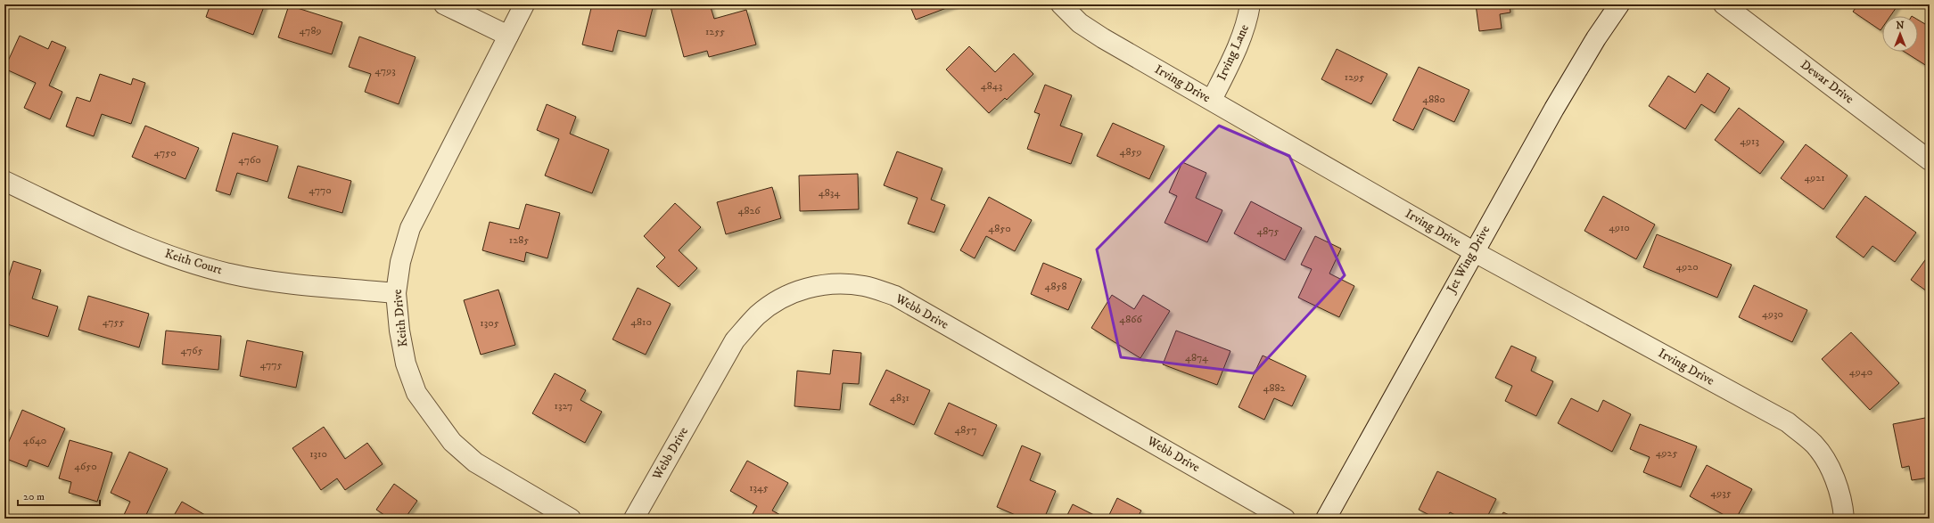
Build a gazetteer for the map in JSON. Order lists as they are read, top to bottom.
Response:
{
  "streets": {
    "street": [
      "Irving Lane",
      "Dewar Drive",
      "Irving Drive",
      "Jet Wing Drive",
      "Keith Court",
      "Webb Drive",
      "Keith Drive"
    ]
  },
  "crossings": [
    ["Irving Lane", "Irving Drive"],
    ["Irving Drive", "Jet Wing Drive"],
    ["Keith Court", "Keith Drive"]
  ],
  "house_numbers": [
    "4789",
    "1255",
    "4793",
    "1295",
    "4843",
    "4880",
    "4913",
    "4859",
    "4750",
    "4760",
    "4921",
    "4770",
    "4834",
    "4826",
    "4910",
    "4850",
    "4875",
    "1285",
    "4920",
    "4858",
    "4930",
    "4866",
    "4755",
    "4810",
    "1305",
    "4765",
    "4874",
    "4775",
    "4940",
    "4882",
    "4831",
    "1327",
    "4857",
    "4640",
    "4925",
    "1310",
    "4650",
    "1345",
    "4935"
  ],
  "scale_bar": "20 m",
  "north": "top"
}
